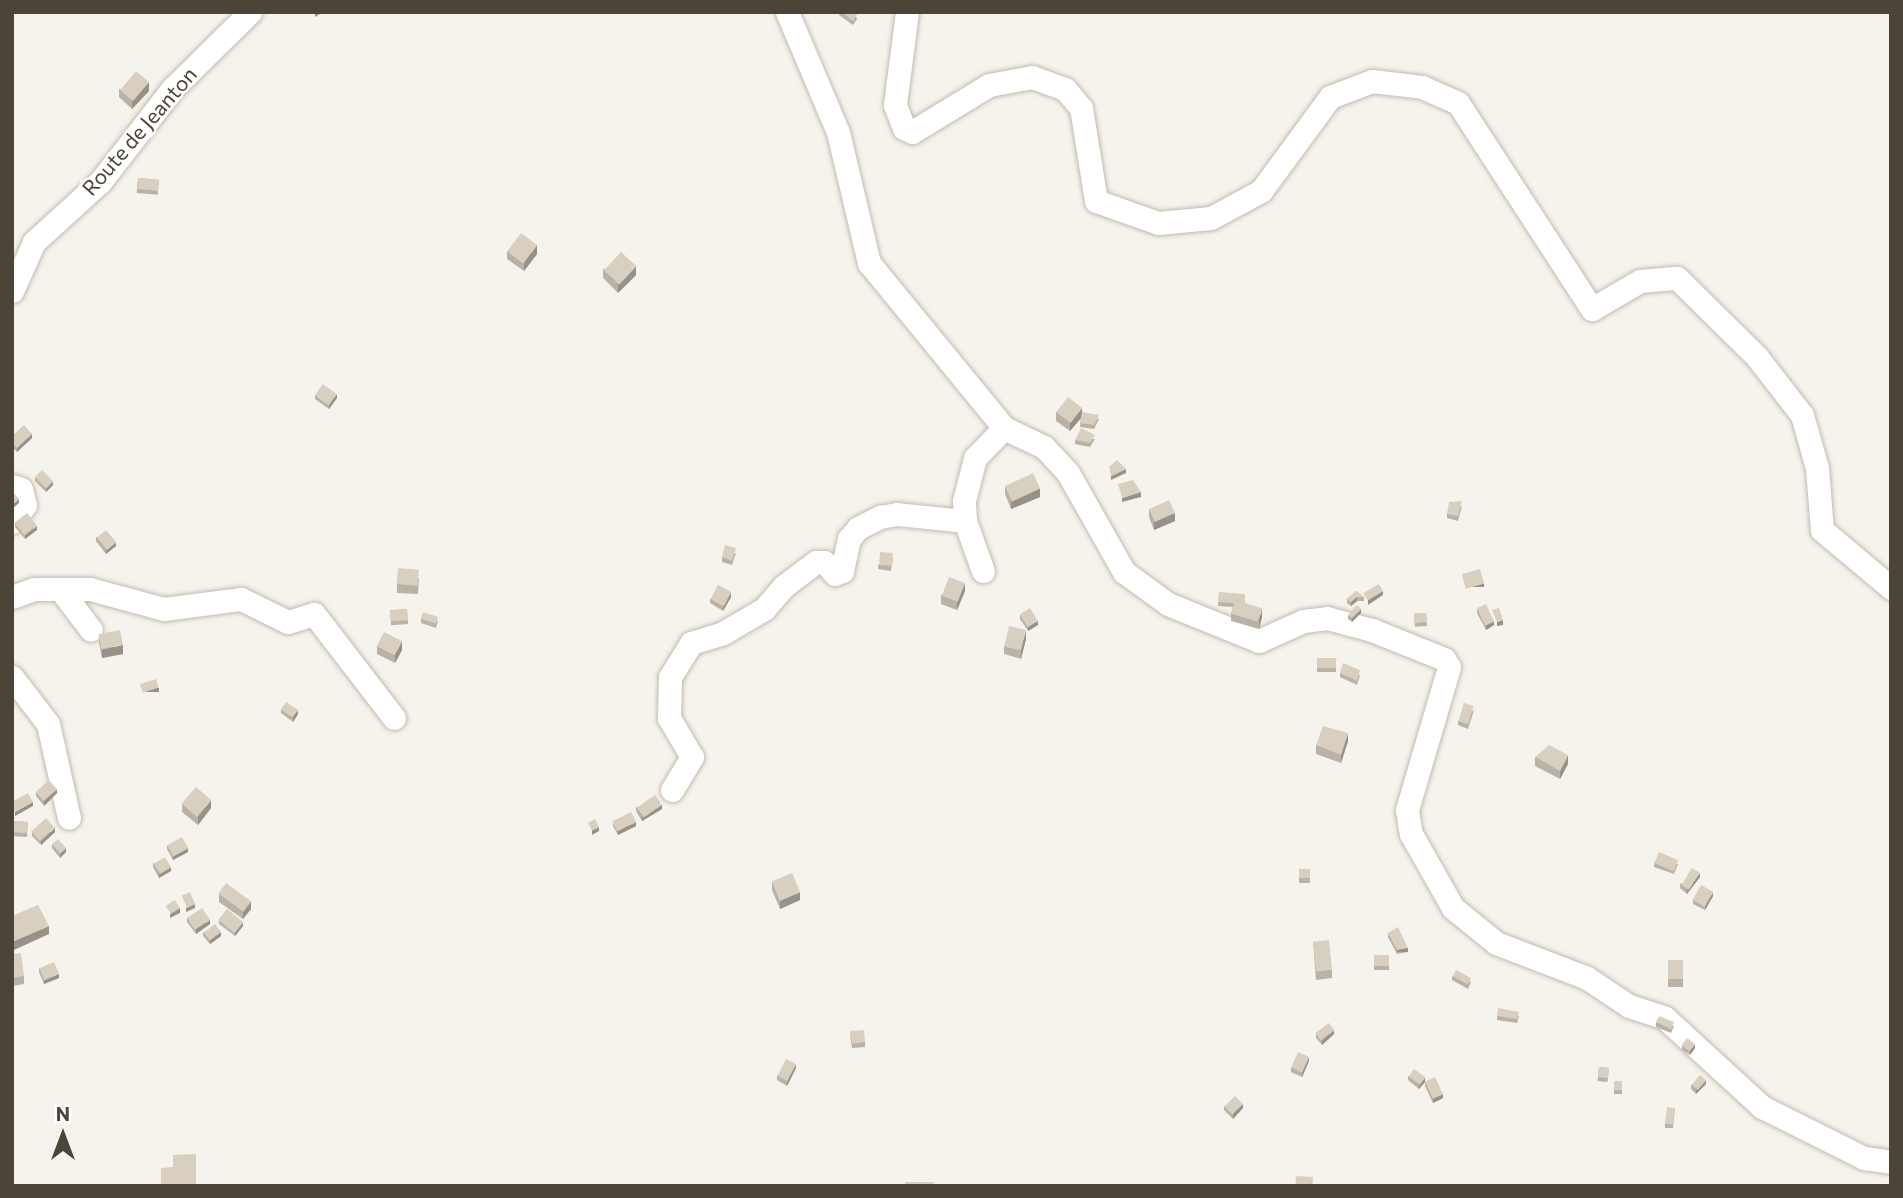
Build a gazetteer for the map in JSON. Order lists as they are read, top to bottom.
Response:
{
  "streets": {
    "street": ["Route de Jeanton"]
  },
  "north": "top"
}
